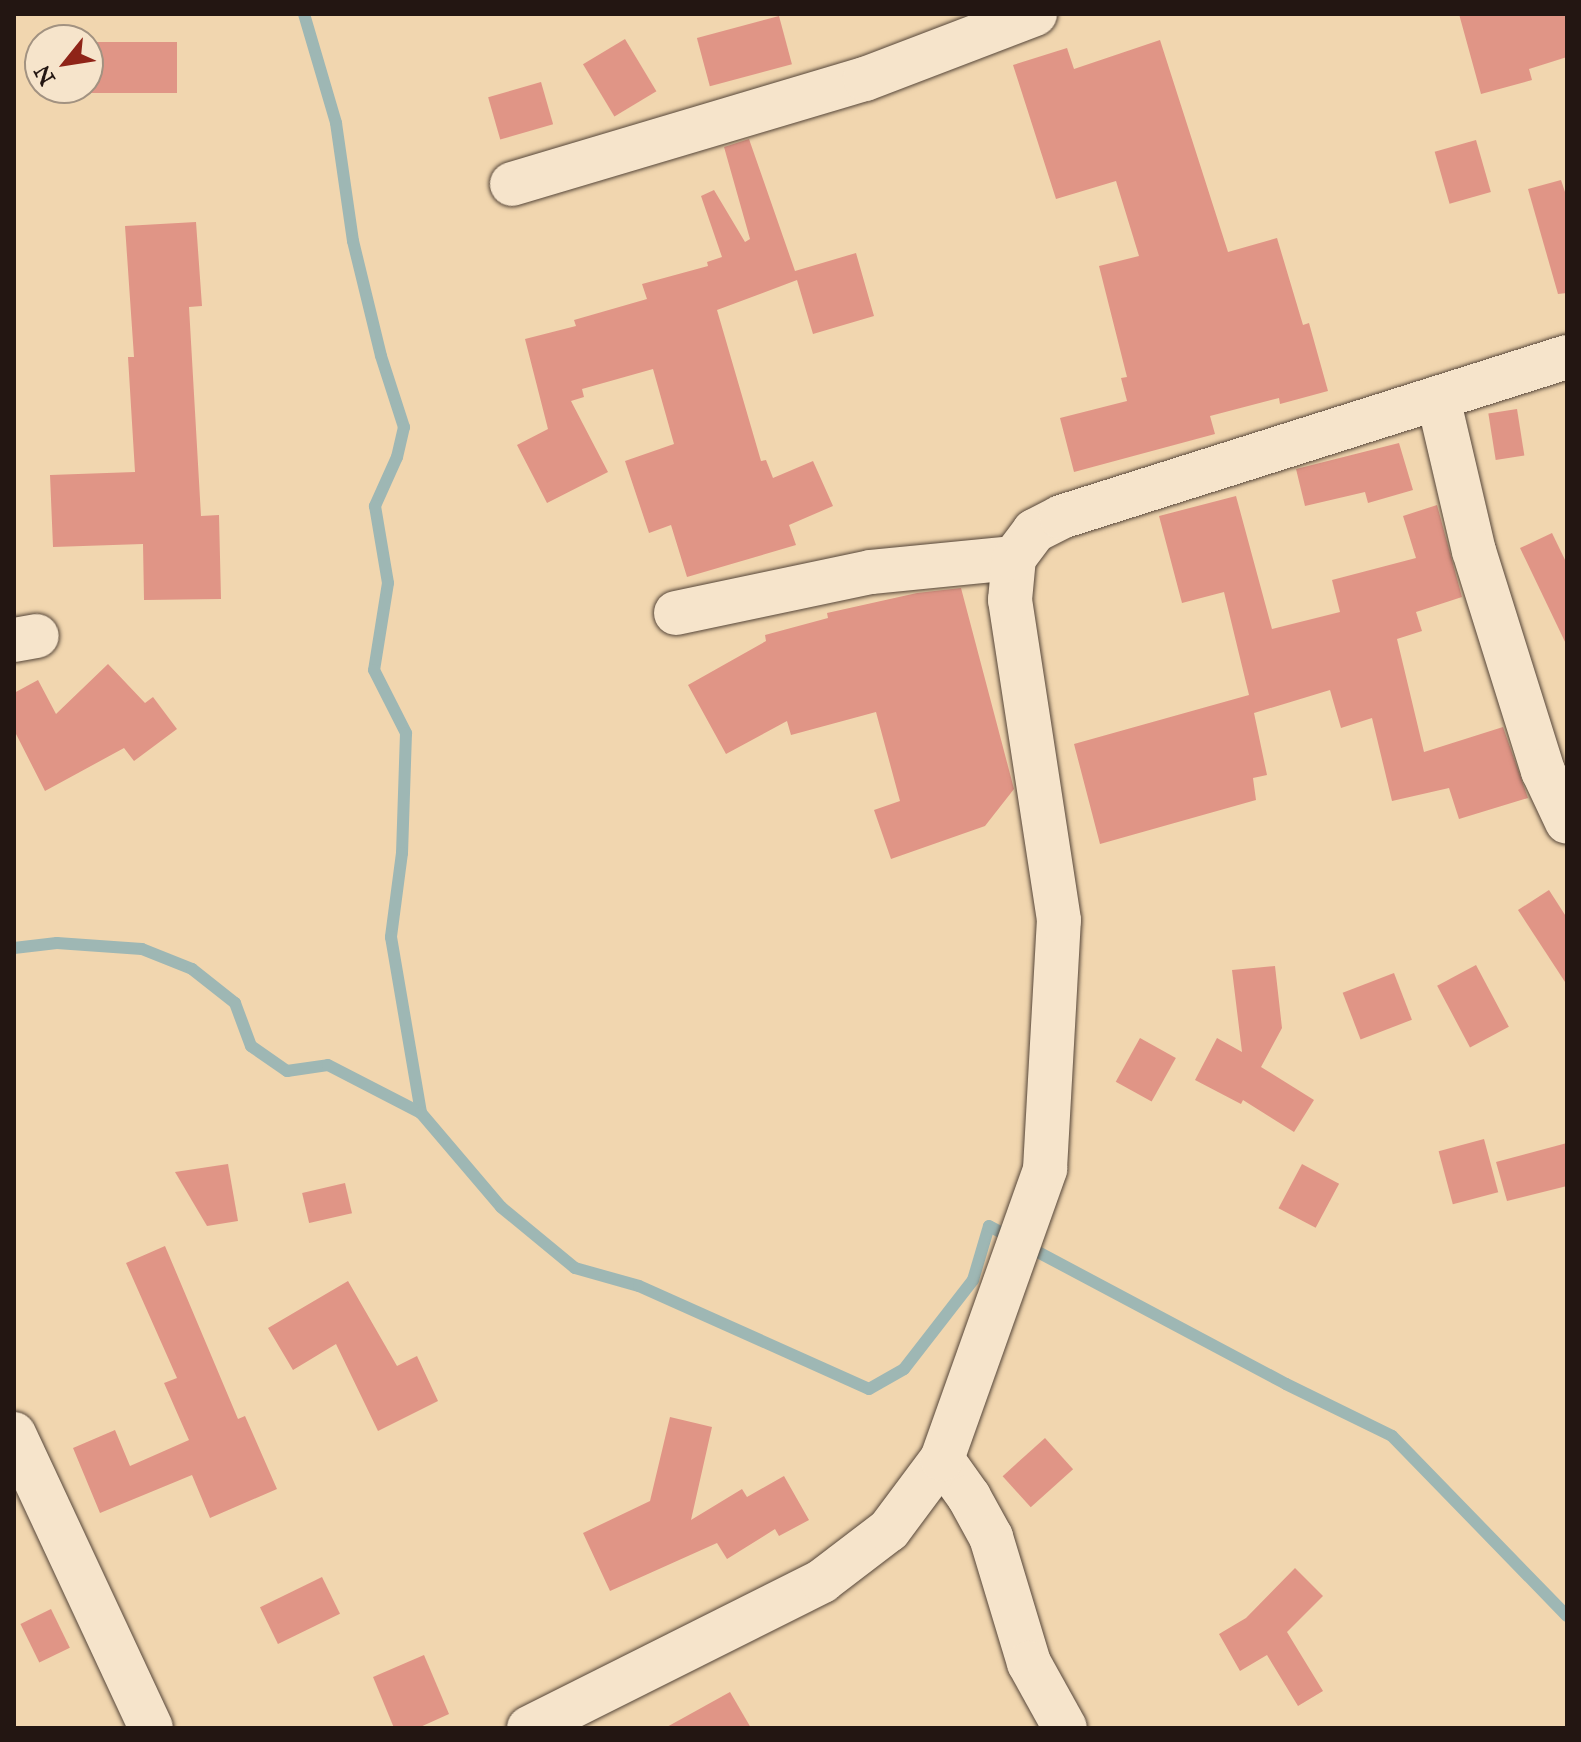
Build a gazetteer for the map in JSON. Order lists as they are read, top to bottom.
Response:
{
  "north": "bottom left"
}
